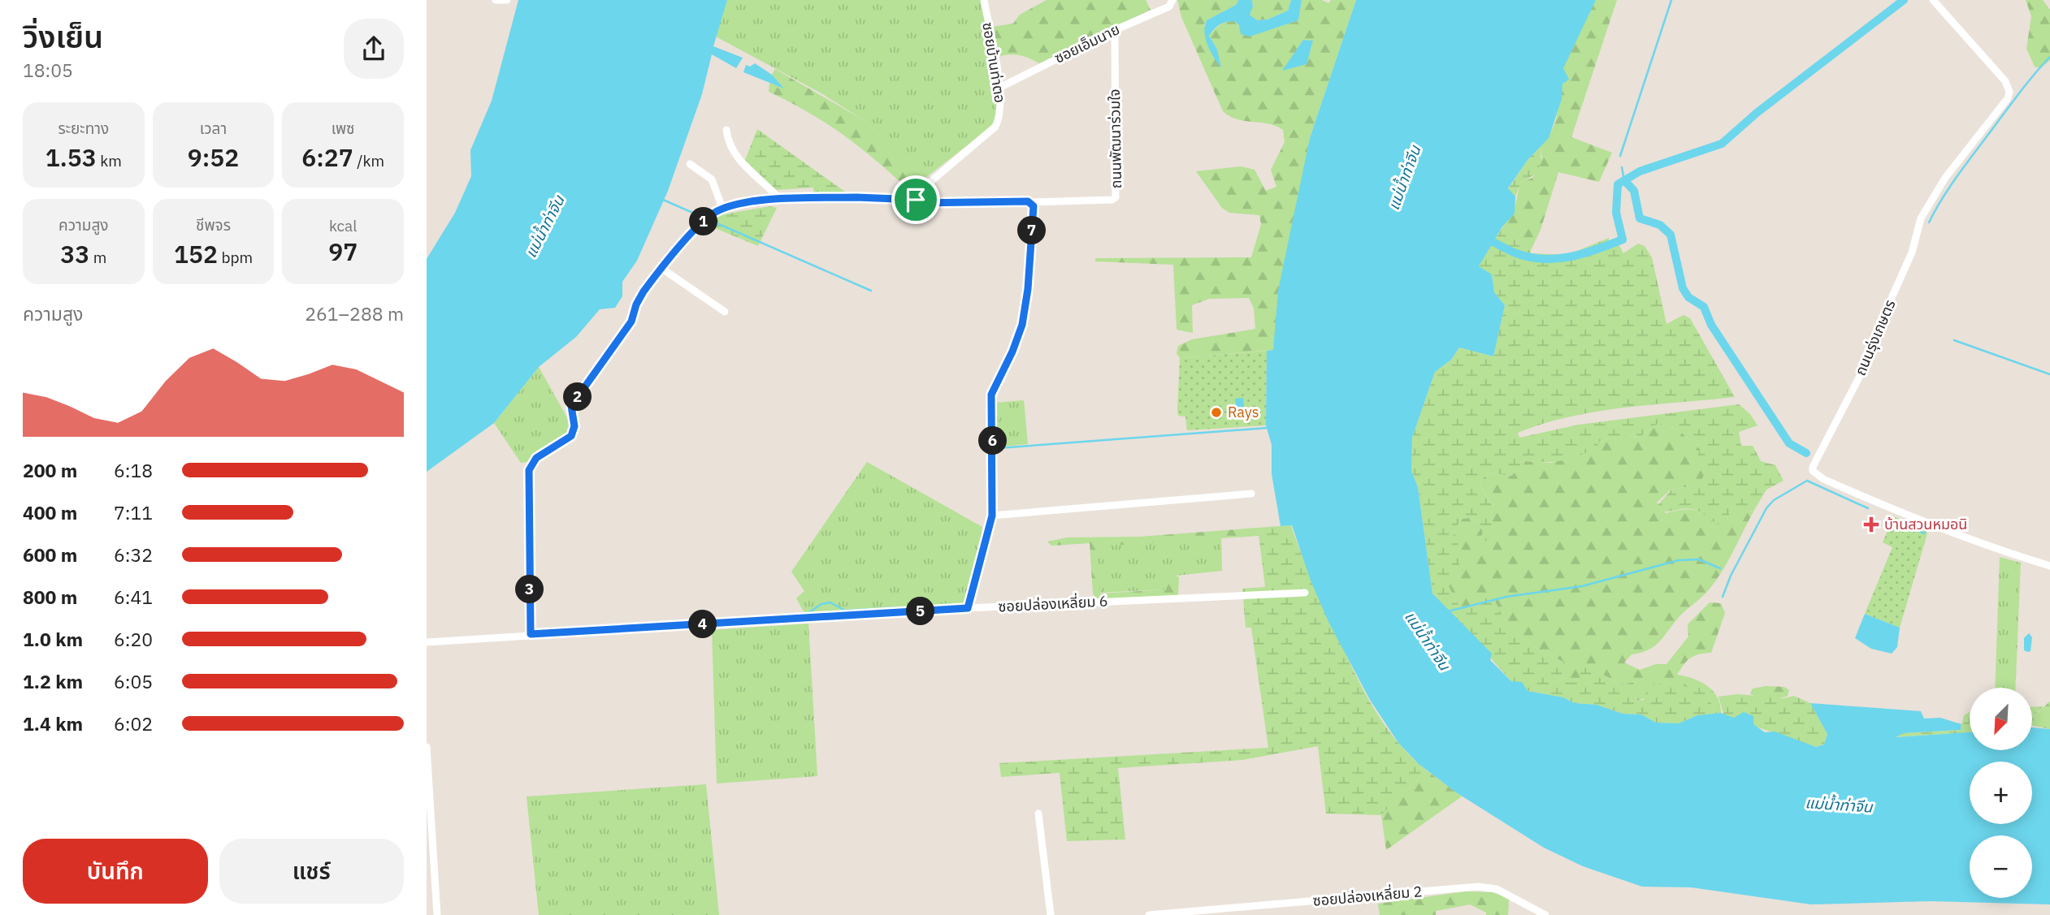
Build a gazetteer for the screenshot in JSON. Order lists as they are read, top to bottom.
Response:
{
  "streets": {
    "street": [
      "ซอยเอ็มนาย",
      "ซอยบ้านท่าตอ",
      "ถนนพัฒนาร่วมใจ",
      "ถนนรุ่งเกษตร",
      "ซอยปล่องเหลี่ยม 6",
      "ซอยปล่องเหลี่ยม 2"
    ]
  },
  "crossings": [
    ["ซอยเอ็มนาย", "ซอยบ้านท่าตอ"],
    ["ซอยเอ็มนาย", "ถนนพัฒนาร่วมใจ"]
  ],
  "water": ["แม่น้ำท่าจีน"],
  "places": {
    "other": ["Rays"],
    "health": ["บ้านสวนหมอนิ"]
  },
  "north": "bottom left",
  "page": {
    "heading": ["วิ่งเย็น", "18:05"],
    "stats": [
      ["ระยะทาง", "1.53 km"],
      ["เวลา", "9:52"],
      ["เพซ", "6:27 /km"],
      ["ความสูง", "33 m"],
      ["ชีพจร", "152 bpm"],
      ["kcal", "97"]
    ],
    "pins": [
      "1",
      "7",
      "2",
      "6",
      "3",
      "5",
      "4"
    ],
    "chart": ["ความสูง", "261–288 m"],
    "list": [
      {
        "name": "200 m",
        "note": "6:18"
      },
      {
        "name": "400 m",
        "note": "7:11"
      },
      {
        "name": "600 m",
        "note": "6:32"
      },
      {
        "name": "800 m",
        "note": "6:41"
      },
      {
        "name": "1.0 km",
        "note": "6:20"
      },
      {
        "name": "1.2 km",
        "note": "6:05"
      },
      {
        "name": "1.4 km",
        "note": "6:02"
      }
    ],
    "map_buttons": ["+", "−"],
    "buttons": ["บันทึก", "แชร์"]
  }
}
